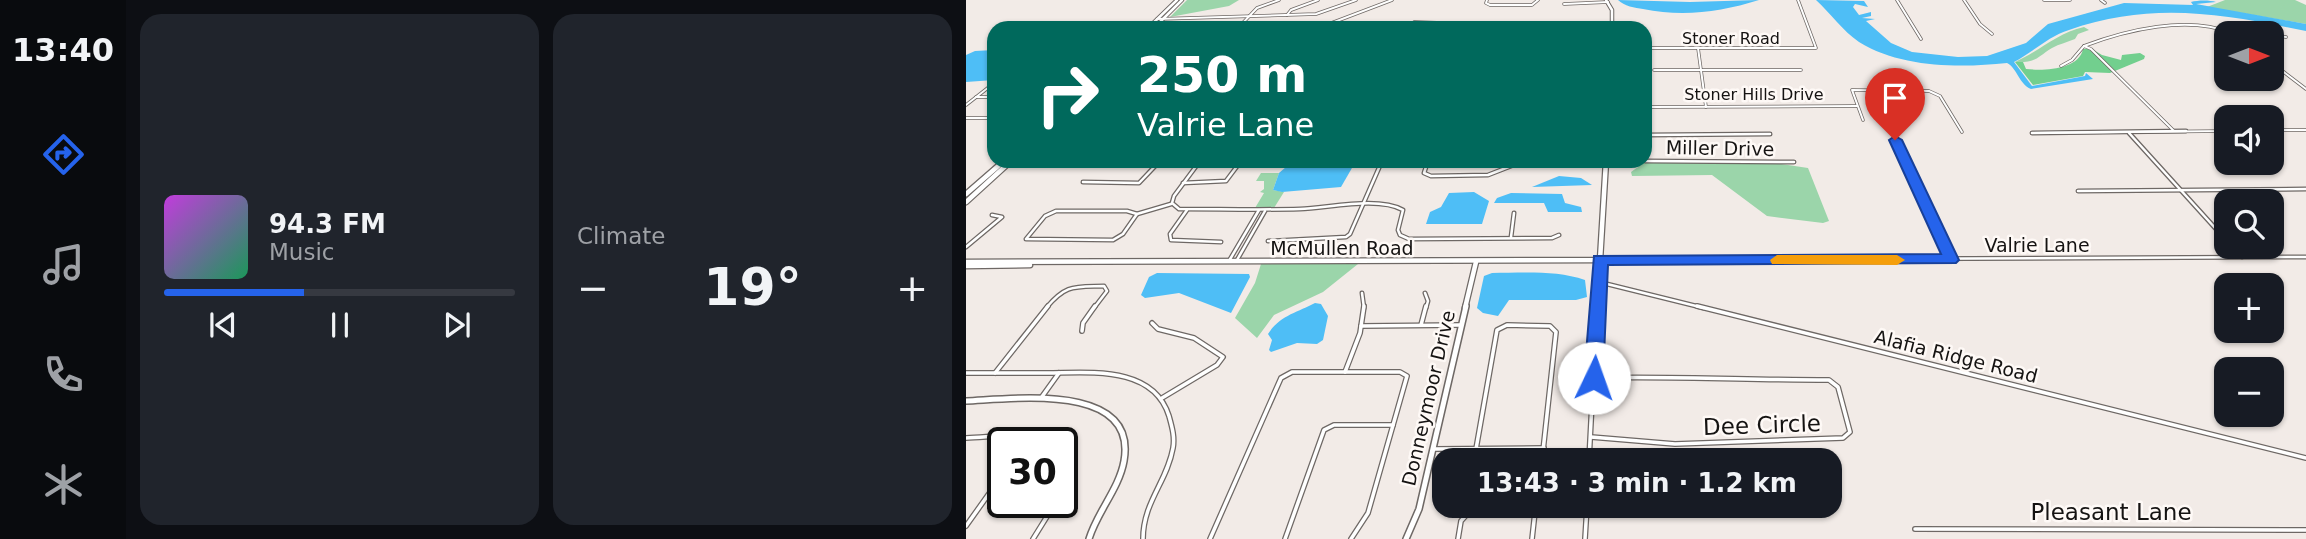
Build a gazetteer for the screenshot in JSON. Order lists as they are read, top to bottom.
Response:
{
  "streets": {
    "street": [
      "Stoner Road",
      "Stoner Hills Drive",
      "Miller Drive",
      "Valrie Lane",
      "McMullen Road",
      "Alafia Ridge Road",
      "Donneymoor Drive",
      "Dee Circle",
      "Pleasant Lane"
    ]
  },
  "crossings": [
    ["Valrie Lane", "McMullen Road"],
    ["McMullen Road", "Donneymoor Drive"]
  ],
  "north": "right",
  "page": {
    "tabs": "13:40",
    "tile": "Climate",
    "map_buttons": ["+", "−"],
    "turn": ["250 m", "Valrie Lane"],
    "song": ["94.3 FM", "Music"],
    "heat": ["−", "19°", "+"],
    "limit": "30",
    "trip": "13:43 · 3 min · 1.2 km"
  }
}
